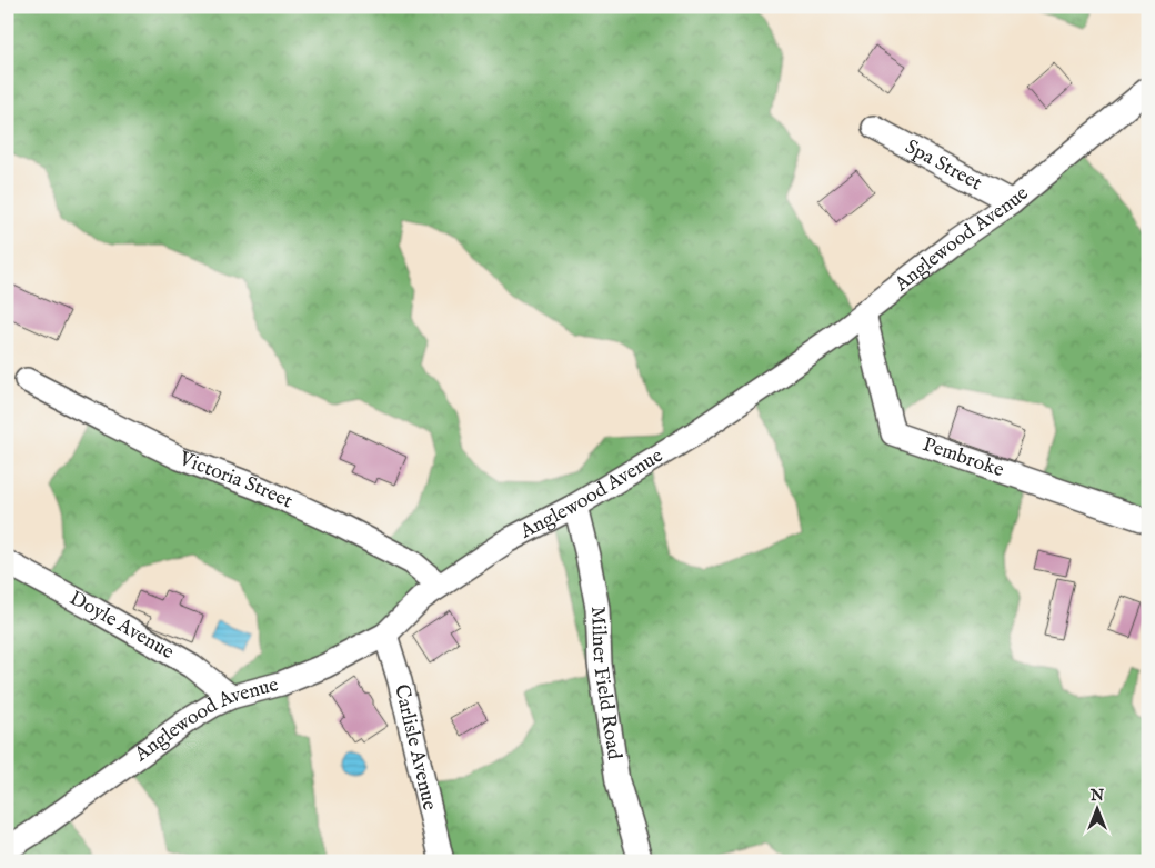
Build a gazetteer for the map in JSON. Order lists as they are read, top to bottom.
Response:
{
  "streets": {
    "street": [
      "Spa Street",
      "Anglewood Avenue",
      "Pembroke",
      "Victoria Street",
      "Doyle Avenue",
      "Milner Field Road",
      "Carlisle Avenue"
    ]
  },
  "crossings": [
    ["Spa Street", "Anglewood Avenue"],
    ["Anglewood Avenue", "Pembroke"],
    ["Anglewood Avenue", "Victoria Street"],
    ["Anglewood Avenue", "Doyle Avenue"],
    ["Anglewood Avenue", "Milner Field Road"],
    ["Anglewood Avenue", "Carlisle Avenue"]
  ],
  "north": "top"
}
